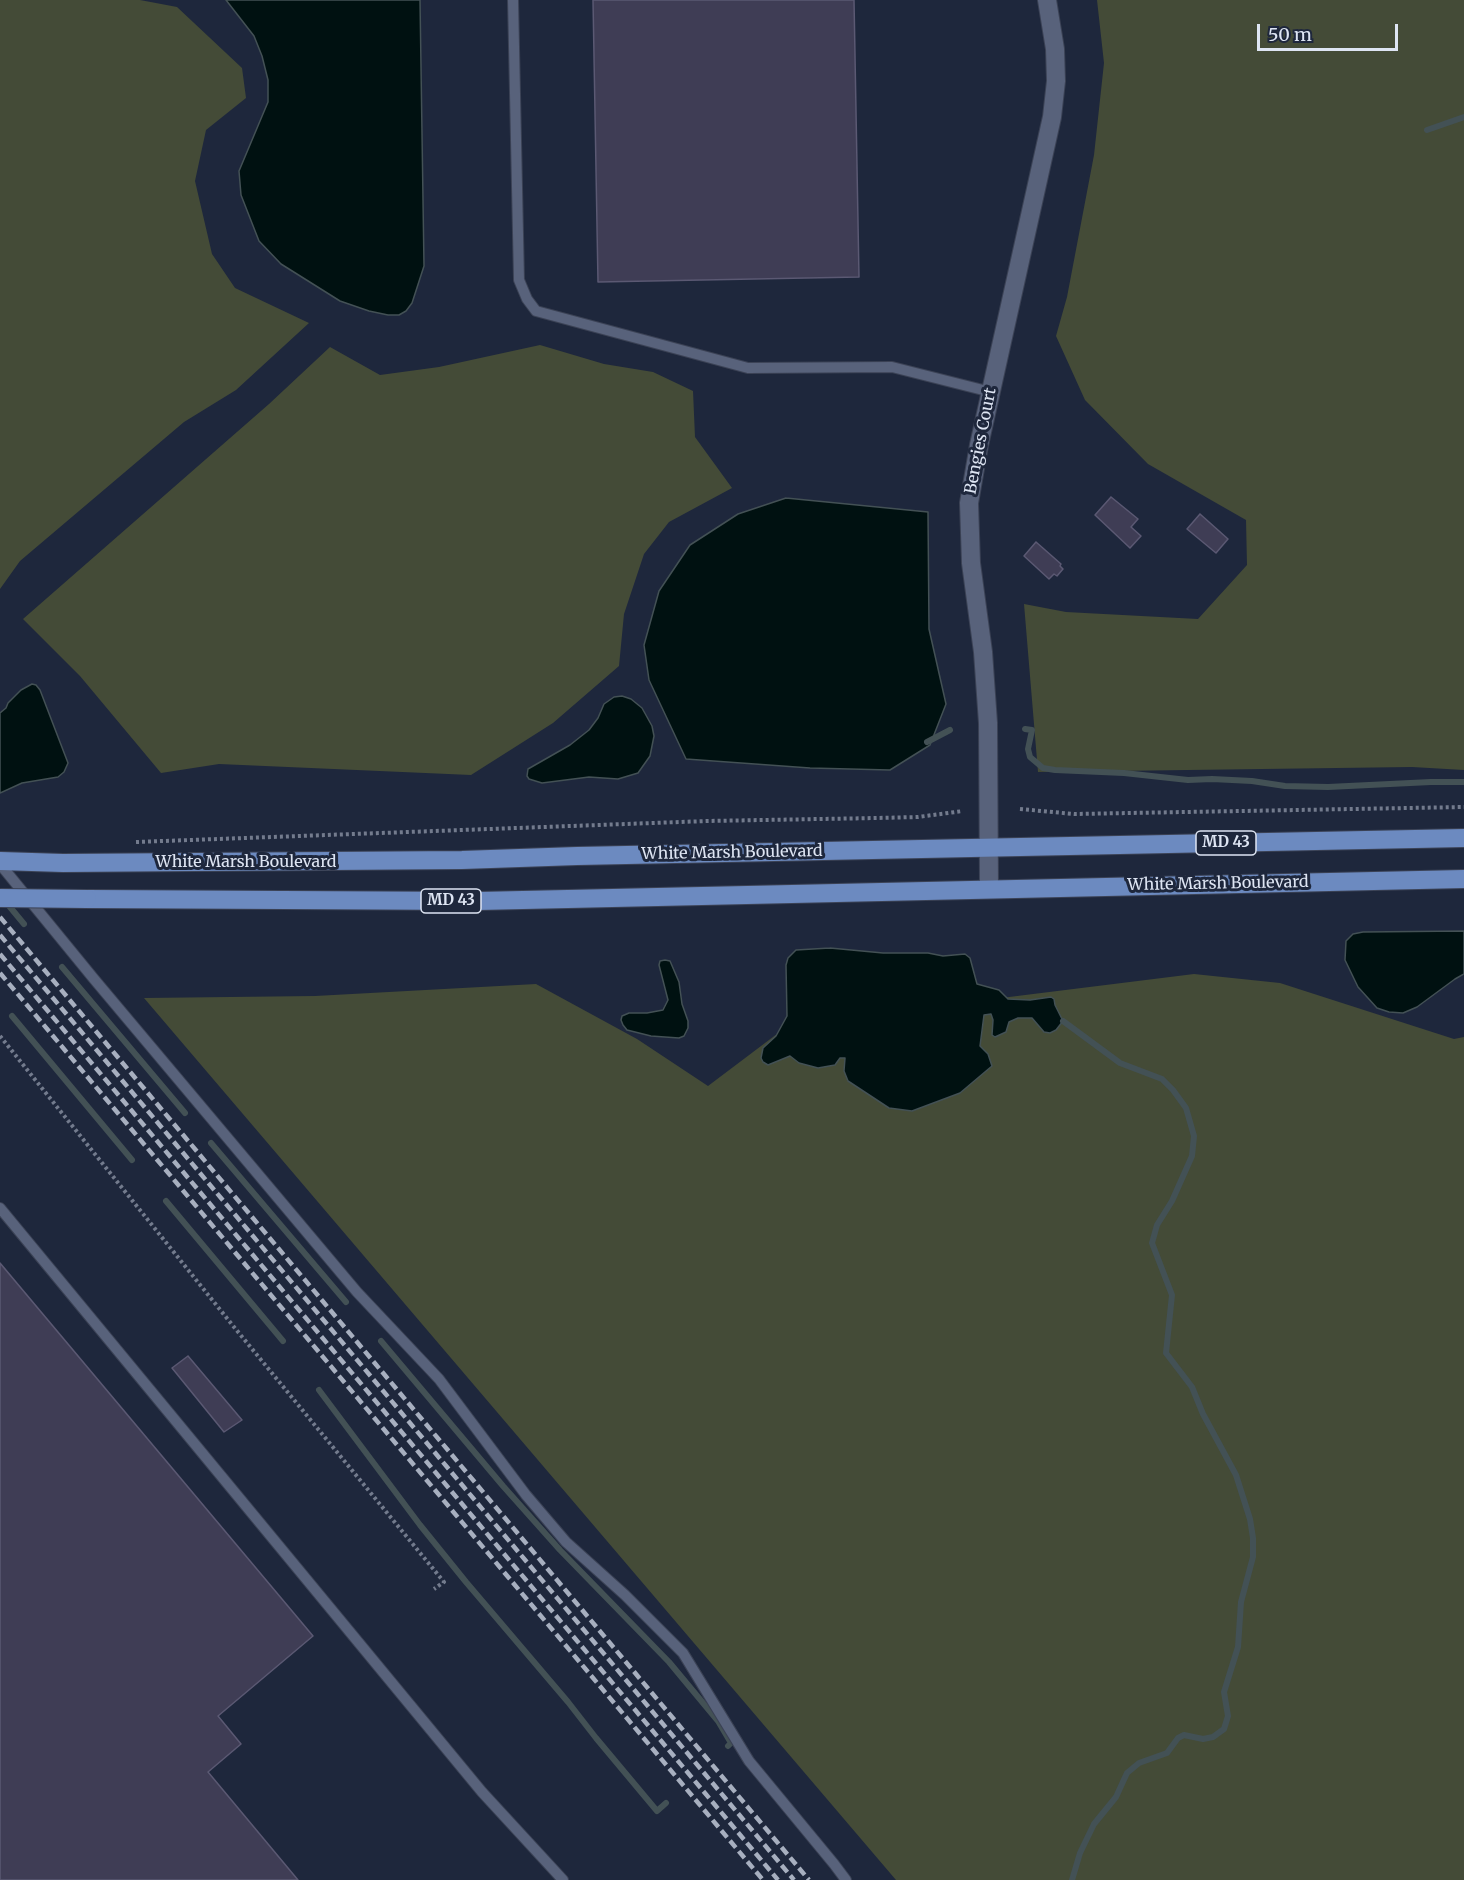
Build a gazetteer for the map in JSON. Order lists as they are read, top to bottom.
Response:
{
  "streets": {
    "main road": ["MD 43", "White Marsh Boulevard"],
    "street": ["Bengies Court"]
  },
  "crossings": [
    ["Bengies Court", "White Marsh Boulevard"]
  ],
  "scale_bar": "50 m"
}
